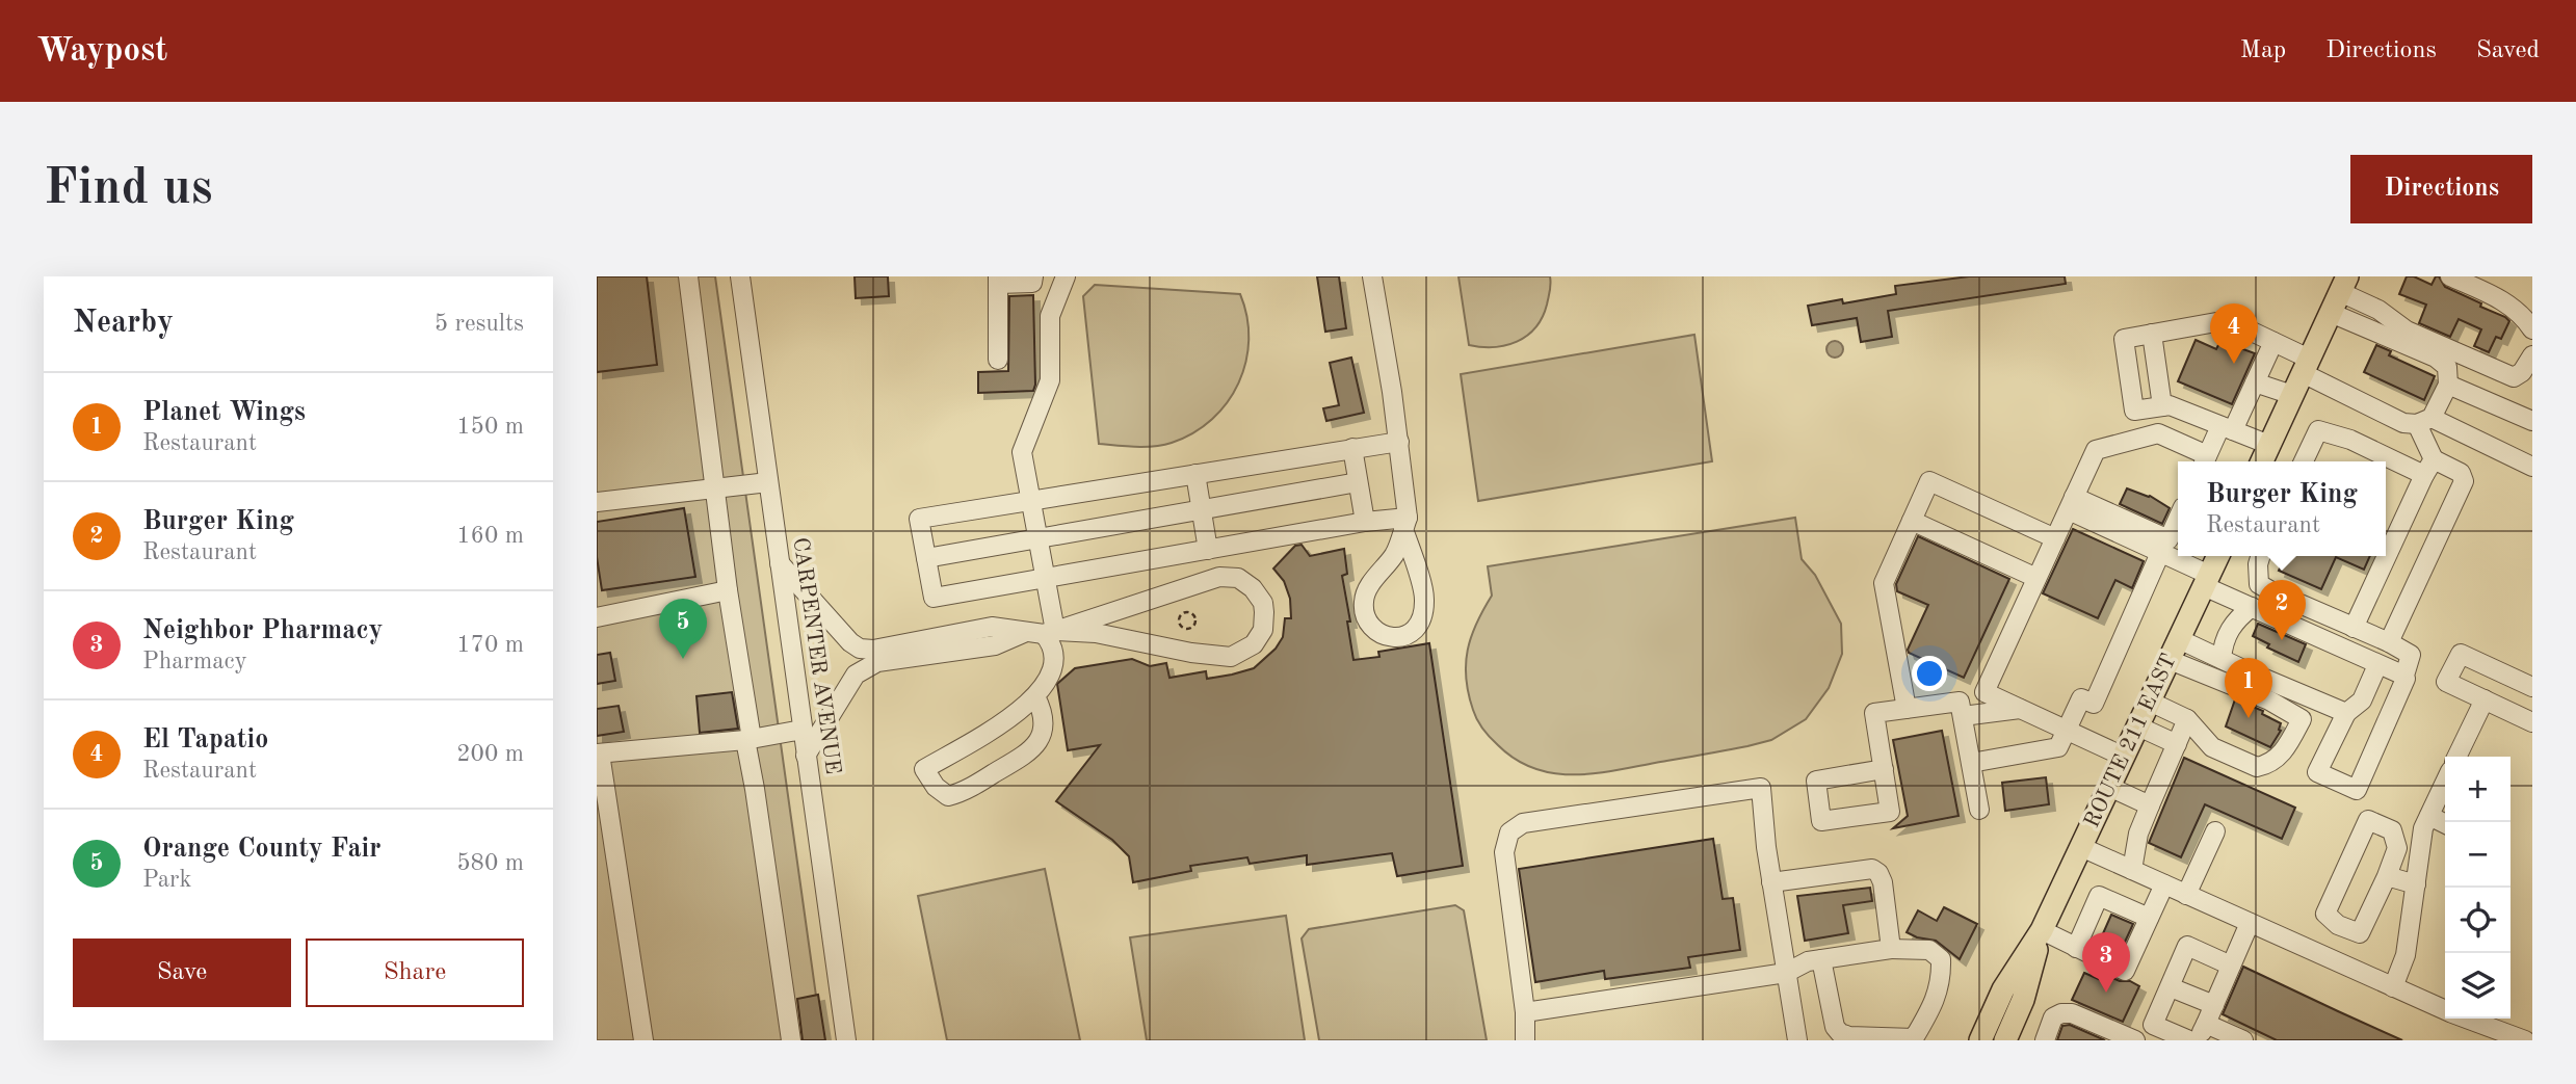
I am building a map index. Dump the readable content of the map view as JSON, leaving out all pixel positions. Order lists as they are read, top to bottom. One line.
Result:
{"streets":{"main road":["ROUTE 211 EAST"],"street":["CARPENTER AVENUE"]},"page":{"header":"Waypost","nav":["Map","Directions","Saved"],"buttons":["Directions",["Save","Share"]],"title":"Find us","heading":["Nearby","5 results"],"pins":["4","2","5","1","3"],"list":[{"mark":"1","name":"Planet Wings","note":"Restaurant","value":"150 m"},{"mark":"2","name":"Burger King","note":"Restaurant","value":"160 m"},{"mark":"3","name":"Neighbor Pharmacy","note":"Pharmacy","value":"170 m"},{"mark":"4","name":"El Tapatio","note":"Restaurant","value":"200 m"},{"mark":"5","name":"Orange County Fair","note":"Park","value":"580 m"}],"popup":["Burger King","Restaurant"],"map_buttons":["+","−"]}}
